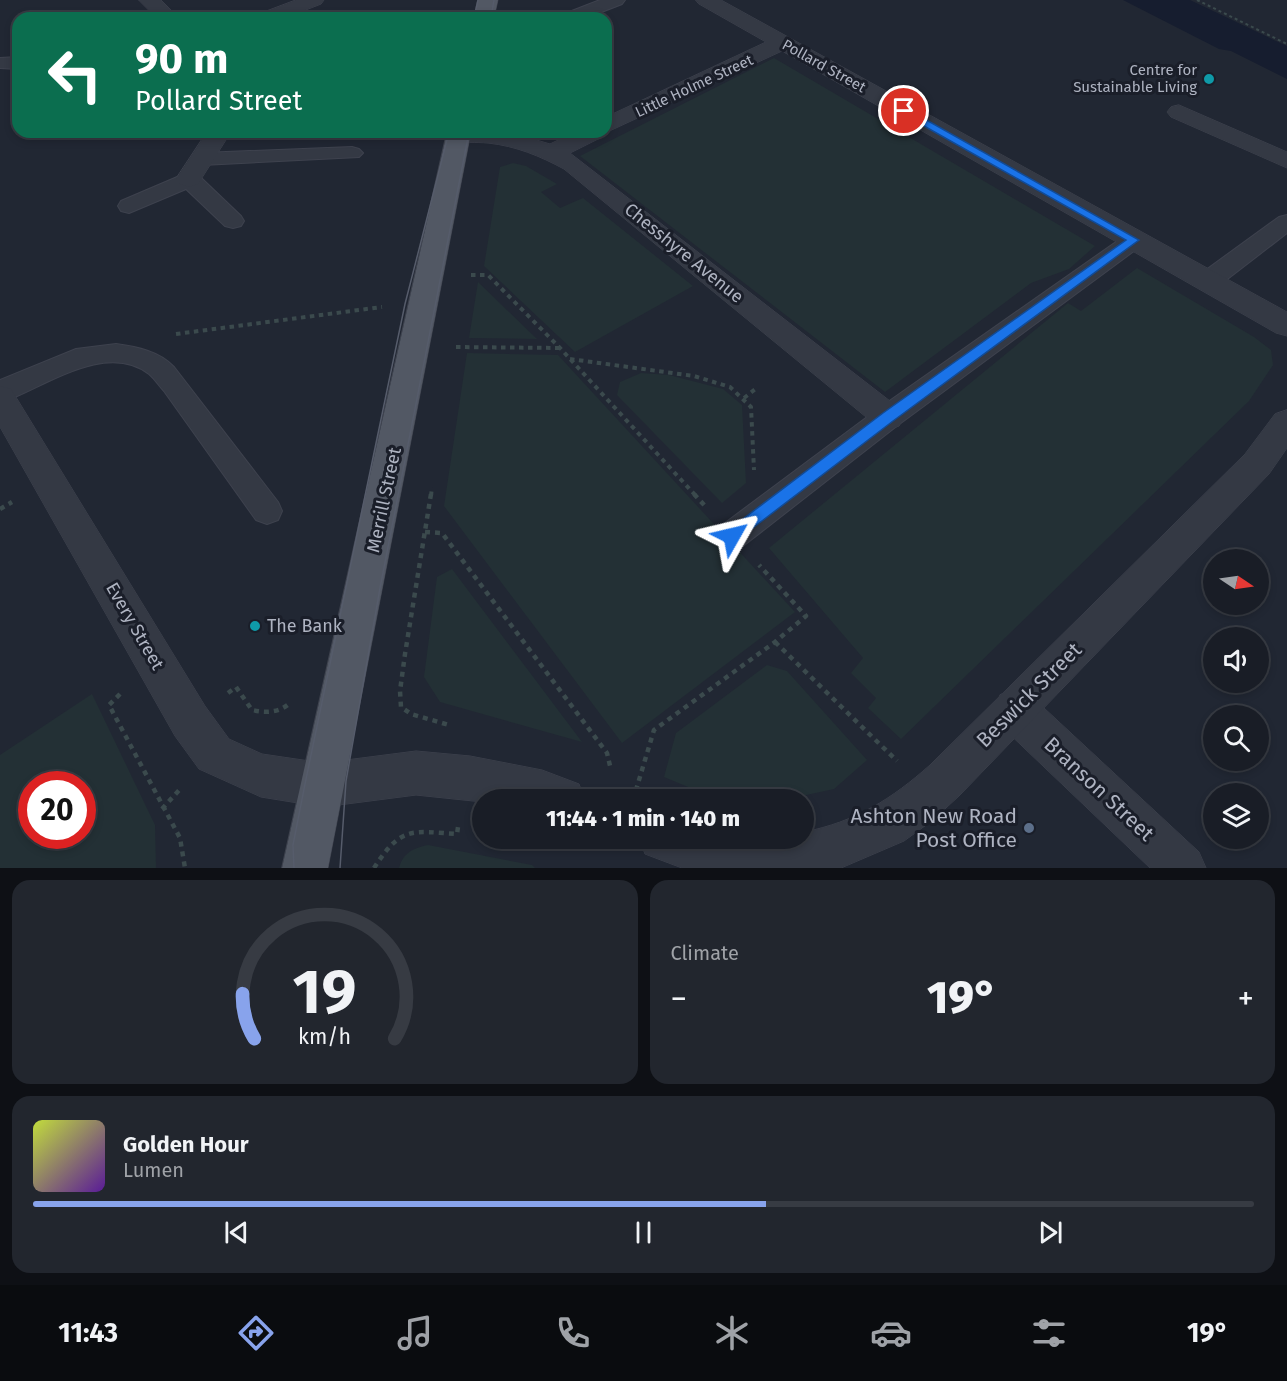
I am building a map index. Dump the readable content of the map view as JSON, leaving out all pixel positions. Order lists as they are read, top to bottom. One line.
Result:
{"streets":{"main road":["Merrill Street"],"street":["Pollard Street","Little Holme Street","Chesshyre Avenue","Every Street","Beswick Street","Branson Street"]},"crossings":[["Pollard Street","Little Holme Street"],["Merrill Street","Every Street"],["Beswick Street","Branson Street"]],"places":["Centre for Sustainable Living","The Bank","Ashton New Road Post Office"],"north":"right","page":{"turn":["90 m","Pollard Street"],"limit":"20","trip":"11:44 · 1 min · 140 m","tile":"Climate","heat":["−","19°","+"],"song":["Golden Hour","Lumen"],"tabs":["11:43","19°"],"gauge":["19","km/h"]}}
